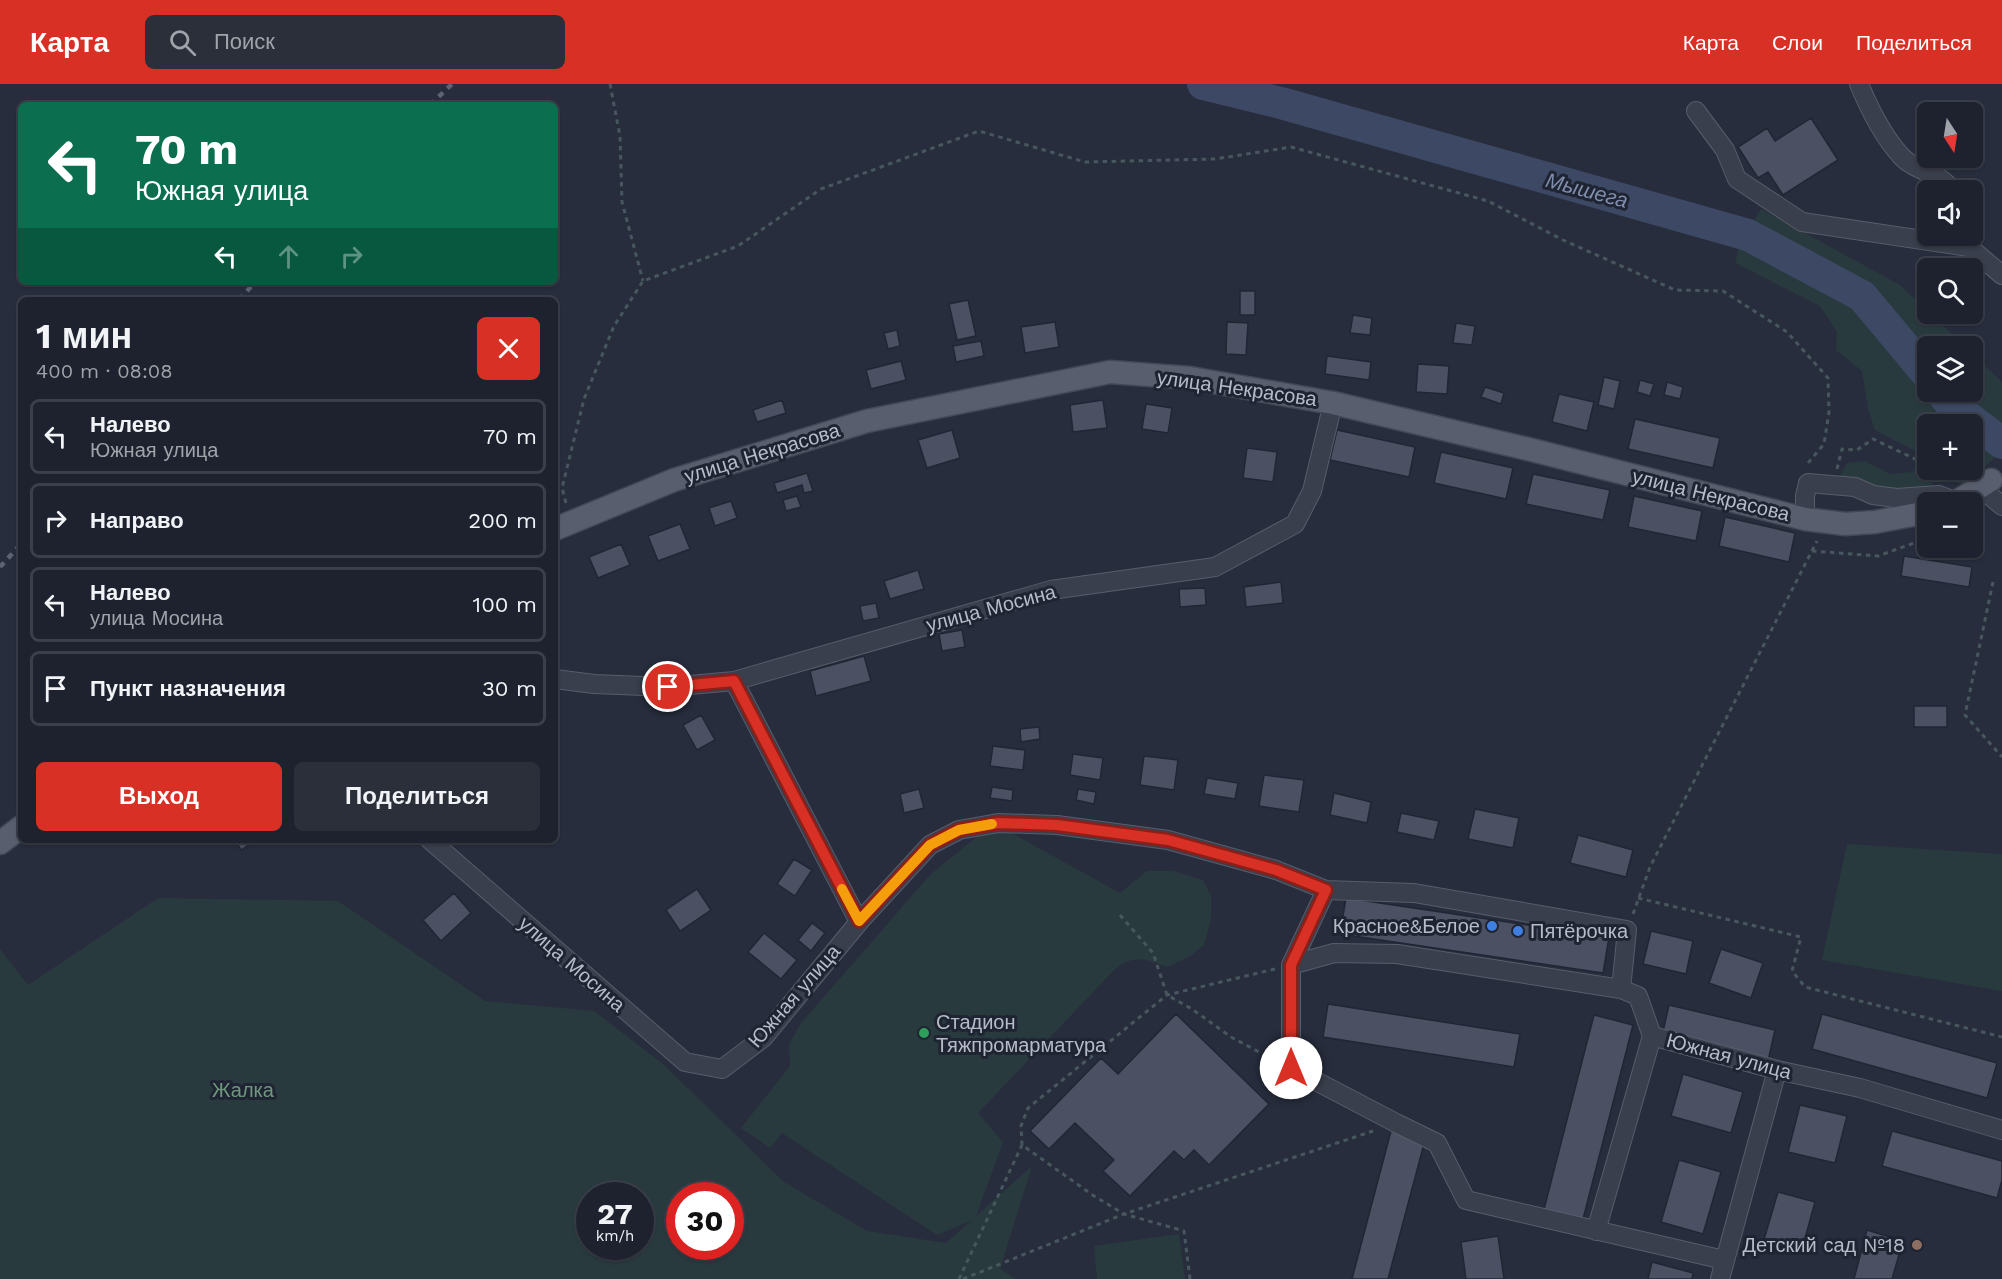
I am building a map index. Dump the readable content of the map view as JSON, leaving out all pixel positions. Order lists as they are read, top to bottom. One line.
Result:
{"streets":{"main road":["улица Некрасова"],"street":["улица Мосина","Южная улица"]},"crossings":[["улица Некрасова","улица Мосина"],["улица Мосина","Южная улица"]],"water":["Мышега"],"parks":["Жалка"],"places":["Красное&Белое","Пятёрочка","Стадион Тяжпромарматура","Детский сад №18"],"north":"bottom","page":{"header":"Карта","search":"Поиск","nav":["Карта","Слои","Поделиться"],"map_buttons":["+","−"],"turn":["70 m","Южная улица"],"heading":["1 мин","400 m · 08:08"],"list":[{"name":"Налево","note":"Южная улица","value":"70 m"},{"name":"Направо","value":"200 m"},{"name":"Налево","note":"улица Мосина","value":"100 m"},{"name":"Пункт назначения","value":"30 m"}],"buttons":["Выход","Поделиться"],"speed":"27 km/h","limit":"30"}}
